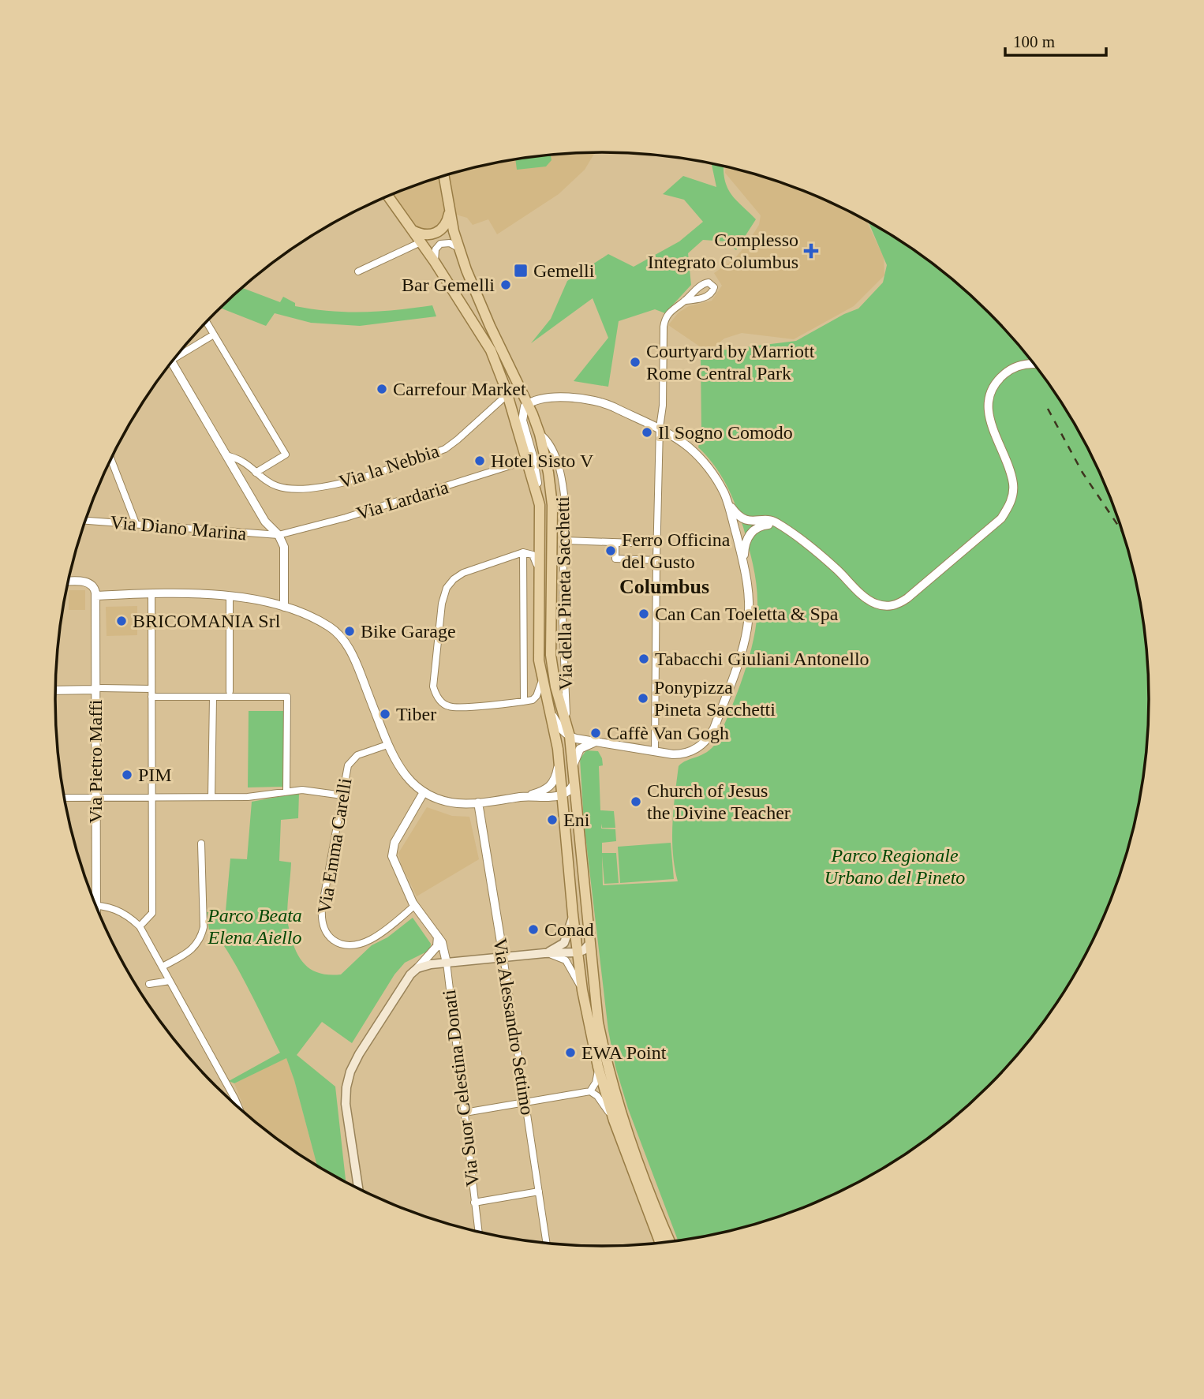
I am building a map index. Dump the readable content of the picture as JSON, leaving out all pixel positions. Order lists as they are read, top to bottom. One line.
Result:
{"streets":{"main road":["Via della Pineta Sacchetti"],"street":["Via la Nebbia","Via Lardaria","Via Diano Marina","Via Pietro Maffi","Via Emma Carelli","Via Alessandro Settimo","Via Suor Celestina Donati"]},"crossings":[["Via la Nebbia","Via della Pineta Sacchetti"],["Via Lardaria","Via Diano Marina"],["Via Lardaria","Via della Pineta Sacchetti"],["Via Emma Carelli","Via Suor Celestina Donati"]],"districts":["Columbus"],"parks":["Parco Regionale Urbano del Pineto","Parco Beata Elena Aiello"],"places":{"health":["Complesso Integrato Columbus"],"transit":["Gemelli"],"other":["Bar Gemelli","Courtyard by Marriott Rome Central Park","Carrefour Market","Il Sogno Comodo","Hotel Sisto V","Ferro Officina del Gusto","Can Can Toeletta & Spa","BRICOMANIA Srl","Bike Garage","Tabacchi Giuliani Antonello","Ponypizza Pineta Sacchetti","Tiber","Caffè Van Gogh","PIM","Church of Jesus the Divine Teacher","Eni","Conad","EWA Point"]},"scale_bar":"100 m"}
